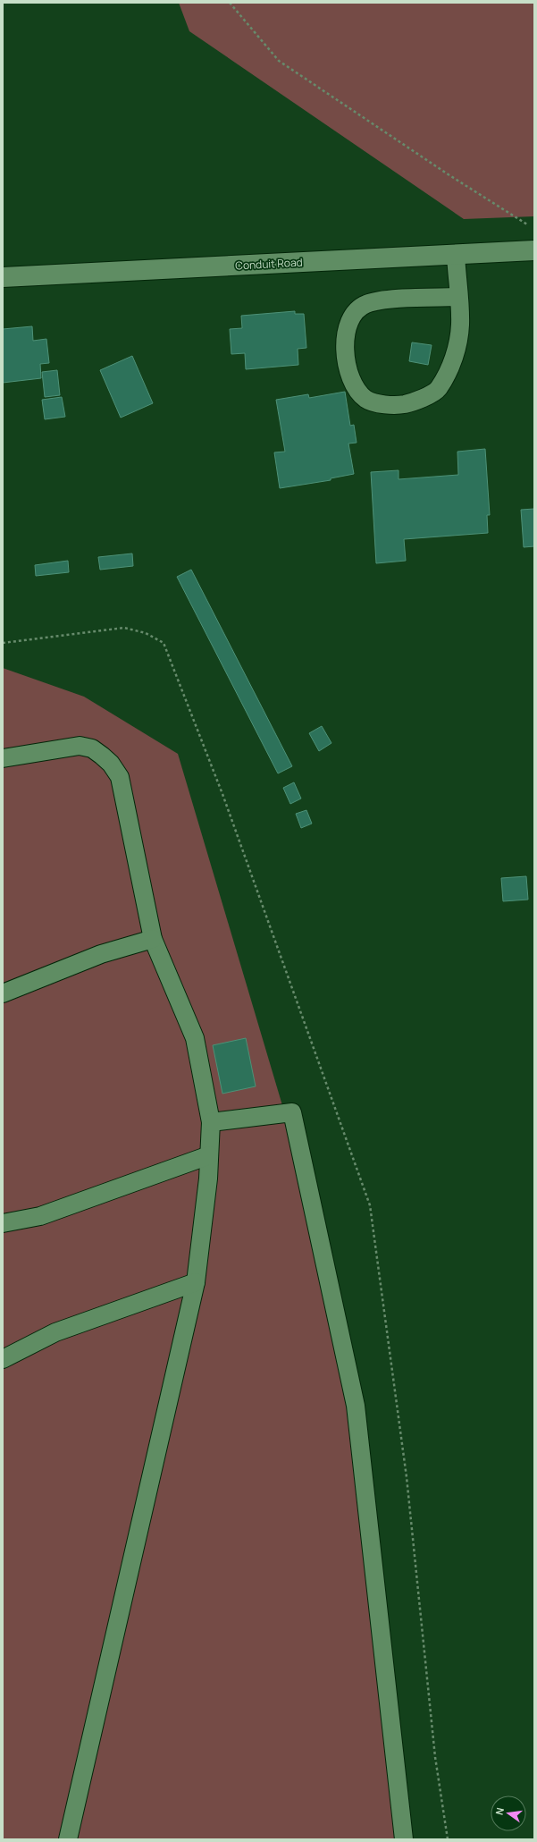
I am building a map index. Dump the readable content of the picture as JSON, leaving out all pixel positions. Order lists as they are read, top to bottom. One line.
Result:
{"streets":{"street":["Conduit Road"]},"north":"left"}
